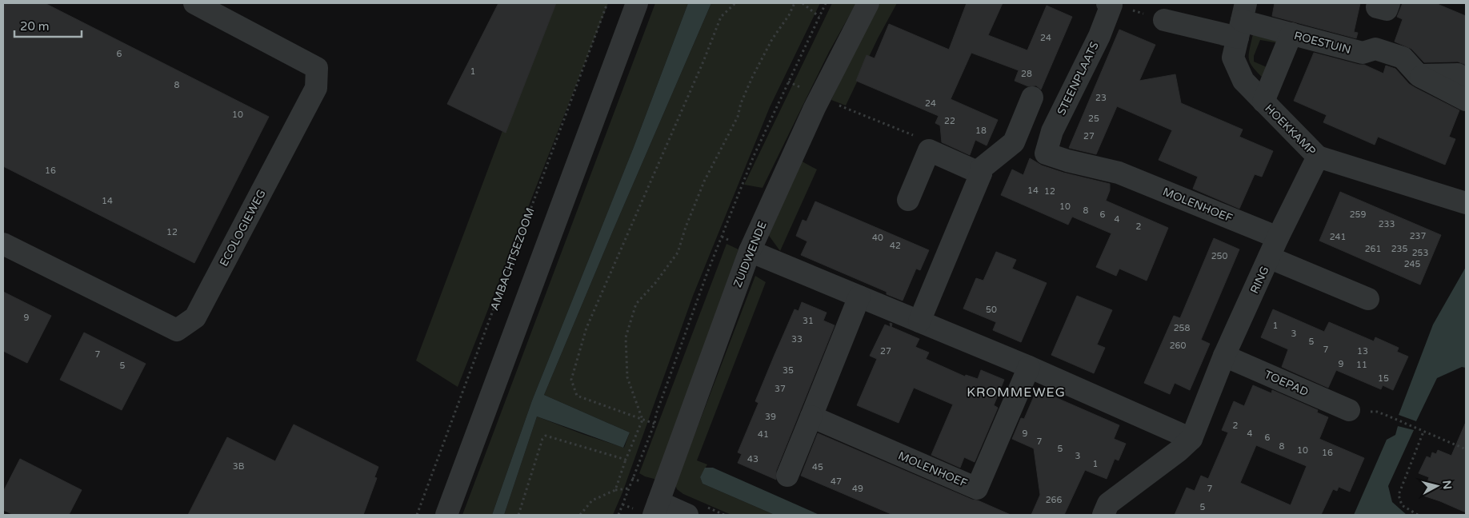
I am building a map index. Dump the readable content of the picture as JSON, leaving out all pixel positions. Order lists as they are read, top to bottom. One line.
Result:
{"streets":{"street":["ROESTUIN","STEENPLAATS","HOEKKAMP","MOLENHOEF","ECOLOGIEWEG","ZUIDWENDE","RING","TOEPAD"],"path":["AMBACHTSEZOOM"]},"crossings":[["ROESTUIN","HOEKKAMP"],["STEENPLAATS","MOLENHOEF"],["HOEKKAMP","RING"],["MOLENHOEF","RING"],["RING","TOEPAD"]],"districts":["KROMMEWEG"],"house_numbers":["24","6","1","28","8","23","24","10","25","22","18","27","16","14","12","14","10","8","6","259","4","233","2","12","237","241","40","42","261","235","253","250","245","50","9","31","1","258","3","33","5","260","7","27","13","7","9","11","5","35","15","37","39","2","9","4","41","6","7","8","5","10","16","3","43","1","3B","45","47","49","7","266","5"],"scale_bar":"20 m","north":"right"}
